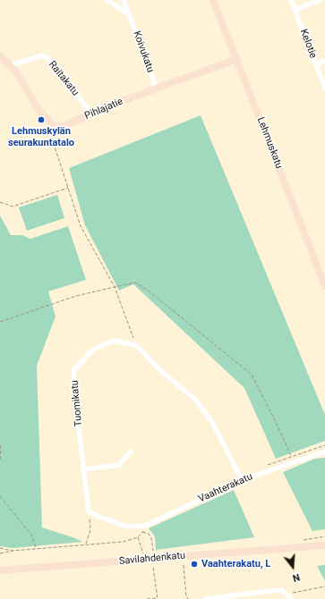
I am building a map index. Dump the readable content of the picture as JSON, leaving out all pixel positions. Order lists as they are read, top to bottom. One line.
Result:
{"streets":{"street":["Kelotie","Koivukatu","Raitakatu","Pihlajatie","Lehmuskatu","Tuomikatu","Vaahterakatu","Savilahdenkatu"]},"crossings":[["Koivukatu","Pihlajatie"],["Raitakatu","Pihlajatie"],["Pihlajatie","Lehmuskatu"],["Tuomikatu","Vaahterakatu"]],"places":["Lehmuskylän seurakuntatalo","Vaahterakatu, L"],"north":"bottom"}
